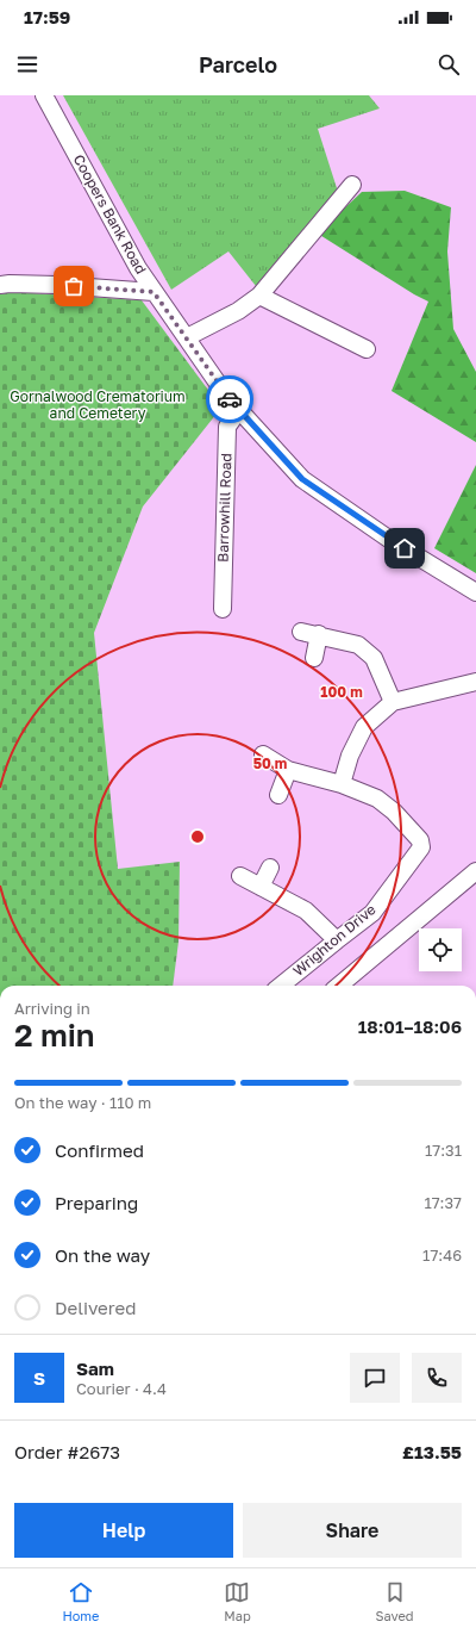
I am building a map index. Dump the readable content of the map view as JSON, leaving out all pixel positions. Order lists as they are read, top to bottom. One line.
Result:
{"streets":{"street":["Coopers Bank Road","Barrowhill Road","Wrighton Drive"]},"crossings":[["Coopers Bank Road","Barrowhill Road"]],"parks":["Gornalwood Crematorium and Cemetery"],"page":{"status":"17:59","header":"Parcelo","heading":["2 min","Arriving in","18:01–18:06"],"panel":["Sam","Courier · 4.4","Order #2673","£13.55"],"bar":"On the way · 110 m","list":[["Confirmed","17:31"],["Preparing","17:37"],["On the way","17:46"],"Delivered"],"round":"S","buttons":["Help","Share"],"tabs":["Home","Map","Saved"]},"rings":["100 m","50 m"]}
